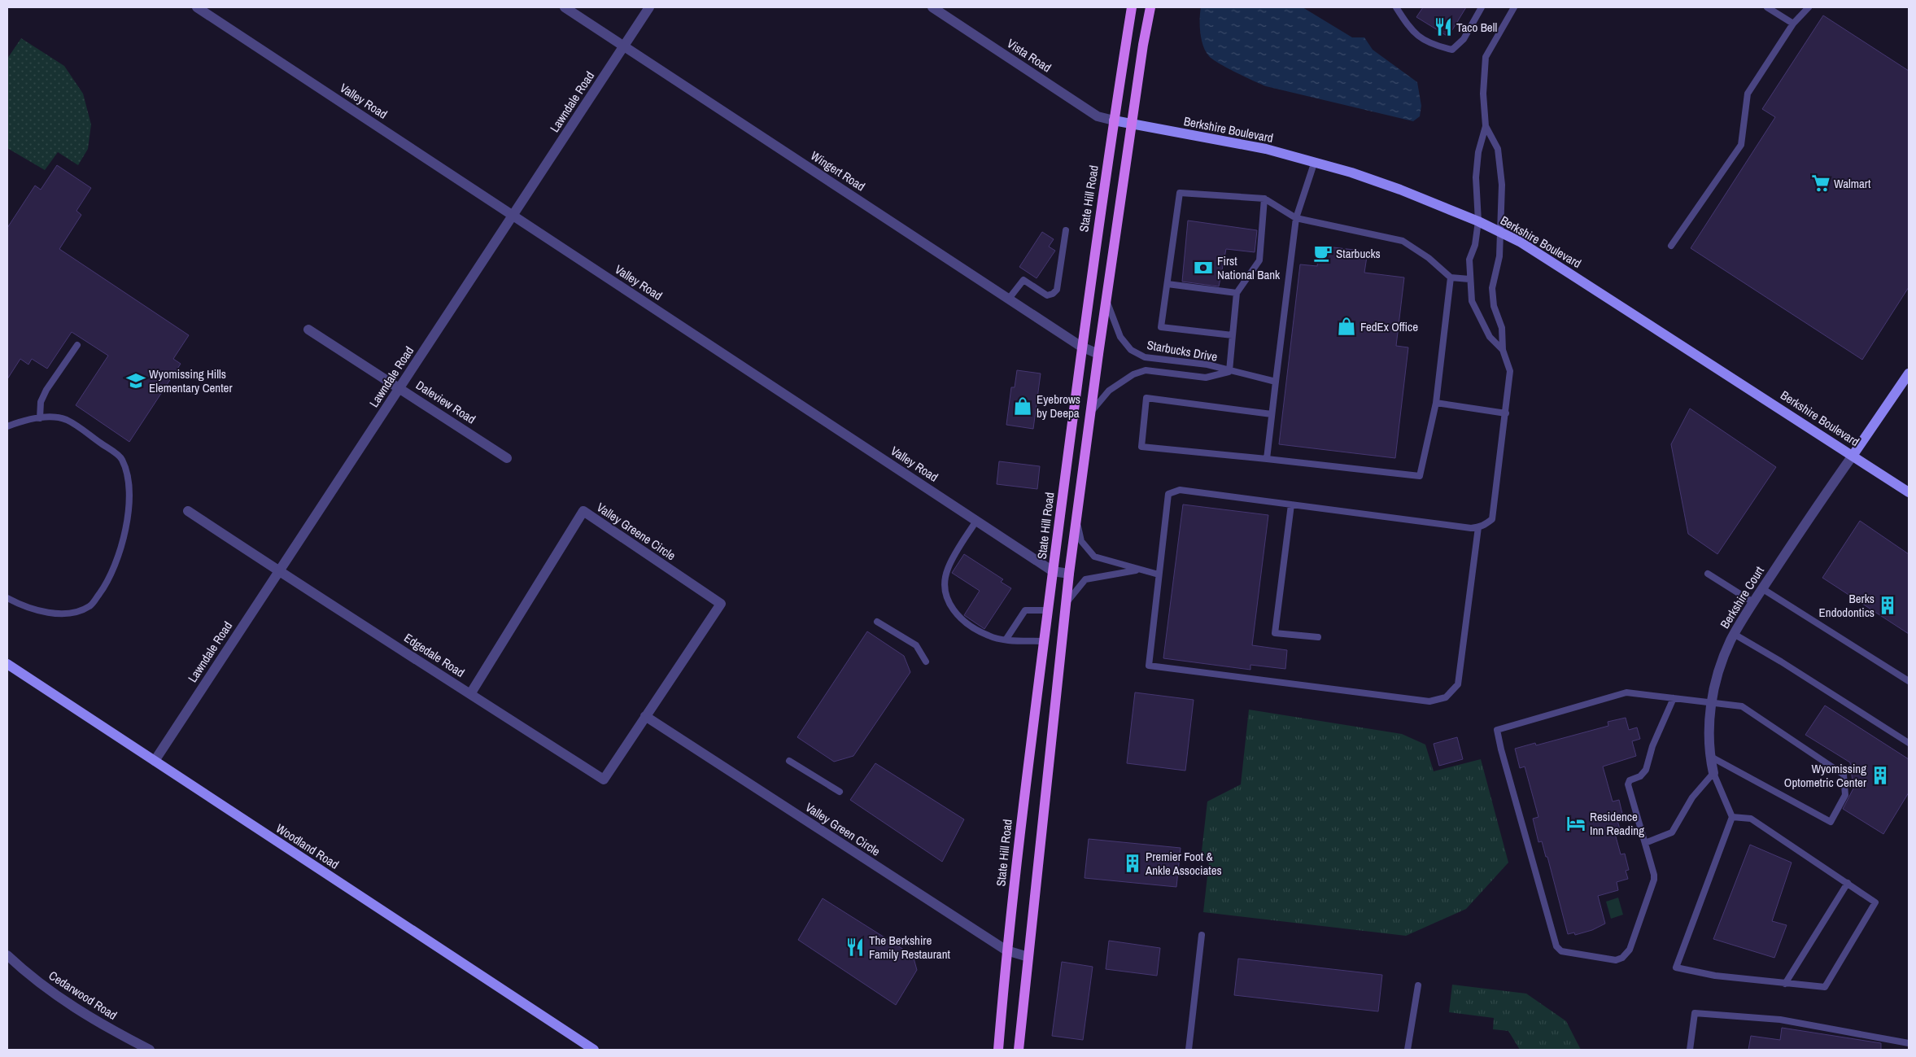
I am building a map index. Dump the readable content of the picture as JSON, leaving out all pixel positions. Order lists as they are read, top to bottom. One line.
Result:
{"streets":{"main road":["Berkshire Boulevard","State Hill Road","Woodland Road"],"street":["Vista Road","Valley Road","Lawndale Road","Wingert Road","Daleview Road","Valley Greene Circle","Berkshire Court","Edgedale Road","Valley Green Circle","Cedarwood Road"],"lane":["Starbucks Drive"]},"crossings":[["Vista Road","Berkshire Boulevard"],["Vista Road","State Hill Road"],["Valley Road","Lawndale Road"],["Valley Road","State Hill Road"],["Lawndale Road","Wingert Road"],["Lawndale Road","Daleview Road"],["Lawndale Road","Edgedale Road"],["Lawndale Road","Woodland Road"],["Berkshire Boulevard","State Hill Road"],["Berkshire Boulevard","Berkshire Court"],["Wingert Road","State Hill Road"],["State Hill Road","Valley Green Circle"],["Valley Greene Circle","Edgedale Road"],["Valley Greene Circle","Valley Green Circle"],["Edgedale Road","Valley Green Circle"]],"places":{"restaurant":["Taco Bell","The Berkshire Family Restaurant"],"supermarket":["Walmart"],"cafe":["Starbucks"],"bank":["First National Bank"],"shop":["FedEx Office","Eyebrows by Deepa"],"school or university":["Wyomissing Hills Elementary Center"],"building":["Berks Endodontics","Wyomissing Optometric Center","Premier Foot & Ankle Associates"],"hotel":["Residence Inn Reading"]}}
